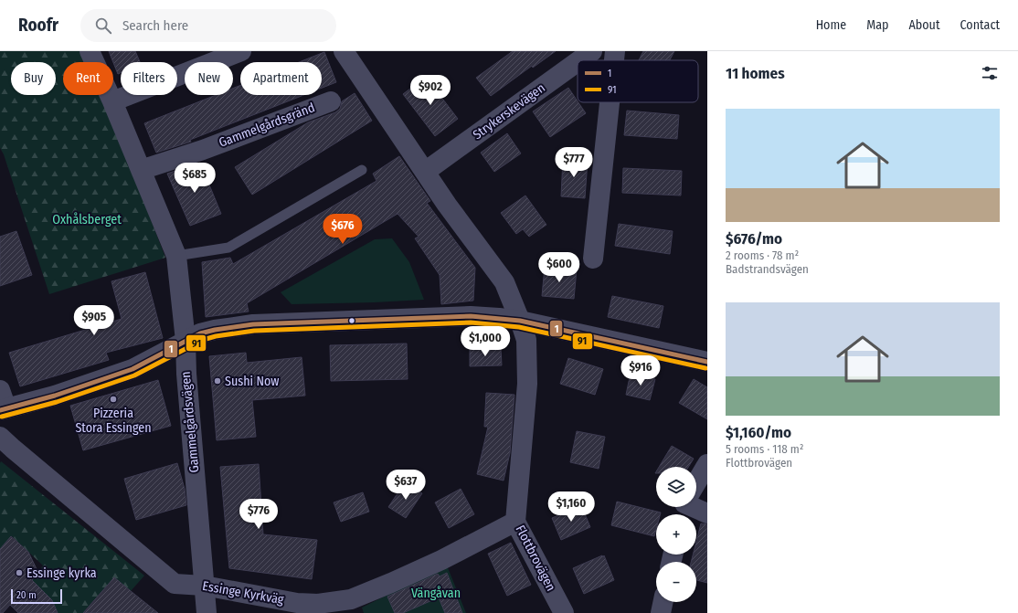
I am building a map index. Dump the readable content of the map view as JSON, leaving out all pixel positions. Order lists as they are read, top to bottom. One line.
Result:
{"streets":{"street":["Strykerskevägen","Gammelgårdsgränd","Gammelgårdsvägen","Flottbrovägen","Essinge Kyrkväg"]},"crossings":[["Strykerskevägen","Flottbrovägen"],["Gammelgårdsgränd","Gammelgårdsvägen"],["Gammelgårdsvägen","Essinge Kyrkväg"],["Flottbrovägen","Essinge Kyrkväg"]],"parks":["Oxhålsberget","Vängåvan"],"places":["Sushi Now","Pizzeria Stora Essingen","Essinge kyrka"],"lines":["transit line 1","transit line 91"],"legend":["1","91"],"scale_bar":"20 m","page":{"header":"Roofr","search":"Search here","nav":["Home","Map","About","Contact"],"heading":"11 homes","chip":["Buy","Rent","Filters","New","Apartment"],"price":["$902","$777","$685","$676","$600","$905","$1,000","$916","$637","$1,160","$776"],"list":[{"name":"$676/mo","note":"2 rooms · 78 m² · Badstrandsvägen"},{"name":"$1,160/mo","note":"5 rooms · 118 m² · Flottbrovägen"}],"map_buttons":["+","−"],"scale":"20 m"}}
